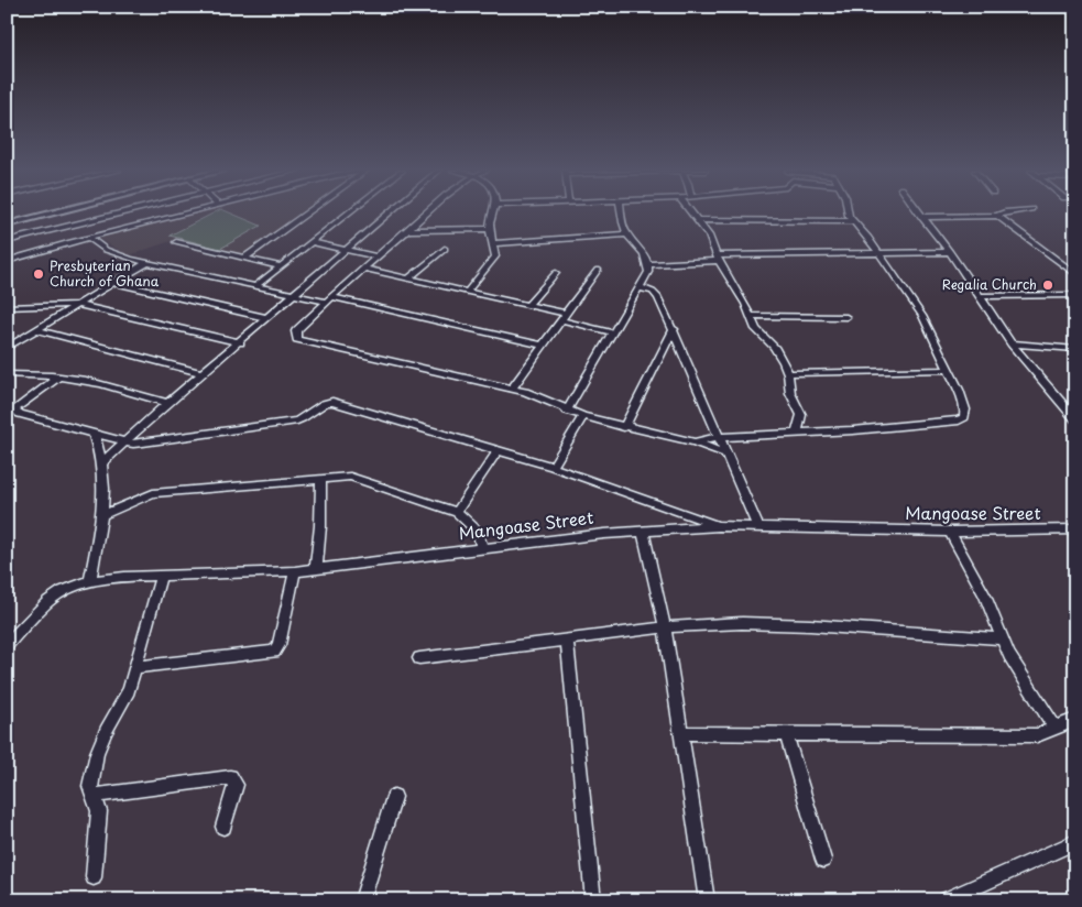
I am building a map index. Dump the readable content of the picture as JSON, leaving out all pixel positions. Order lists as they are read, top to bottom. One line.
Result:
{"streets":{"street":["Mangoase Street"]},"places":["Presbyterian Church of Ghana","Regalia Church"]}
